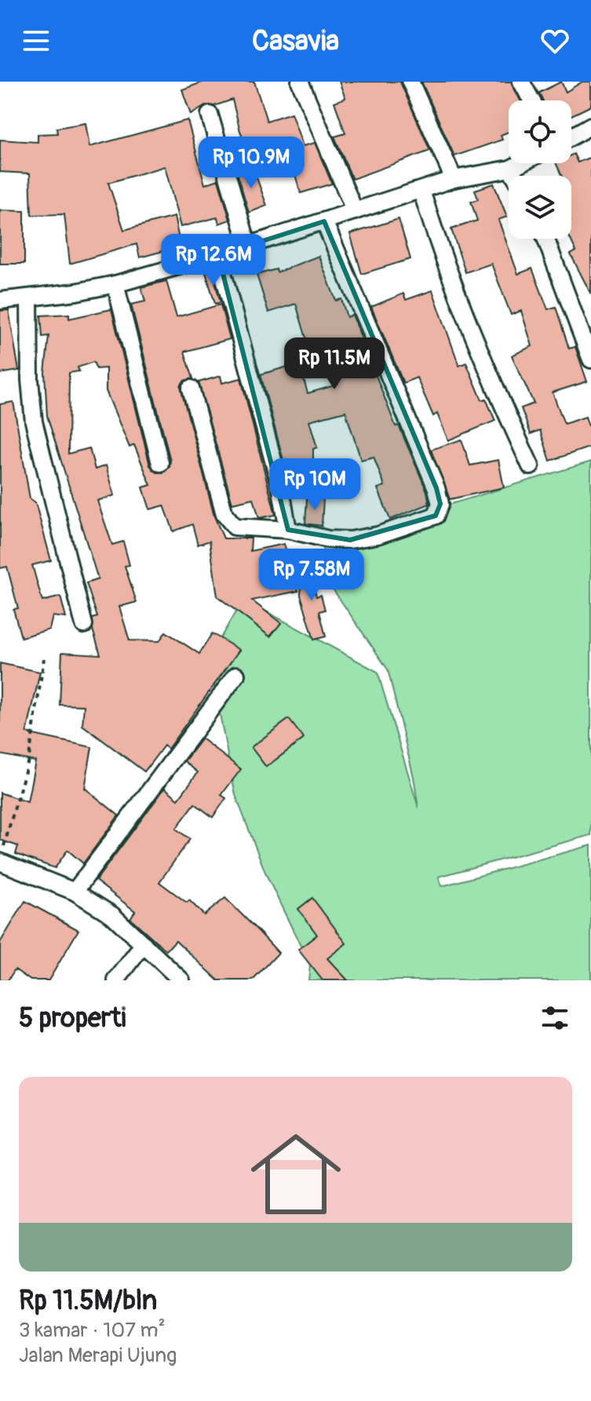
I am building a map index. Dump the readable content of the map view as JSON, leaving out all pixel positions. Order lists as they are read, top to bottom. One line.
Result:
{"page":{"header":"Casavia","price":["Rp 10.9M","Rp 12.6M","Rp 11.5M","Rp 10M","Rp 7.58M"],"heading":"5 properti","list":[{"name":"Rp 11.5M/bln","note":"3 kamar · 107 m² · Jalan Merapi Ujung"}]}}
